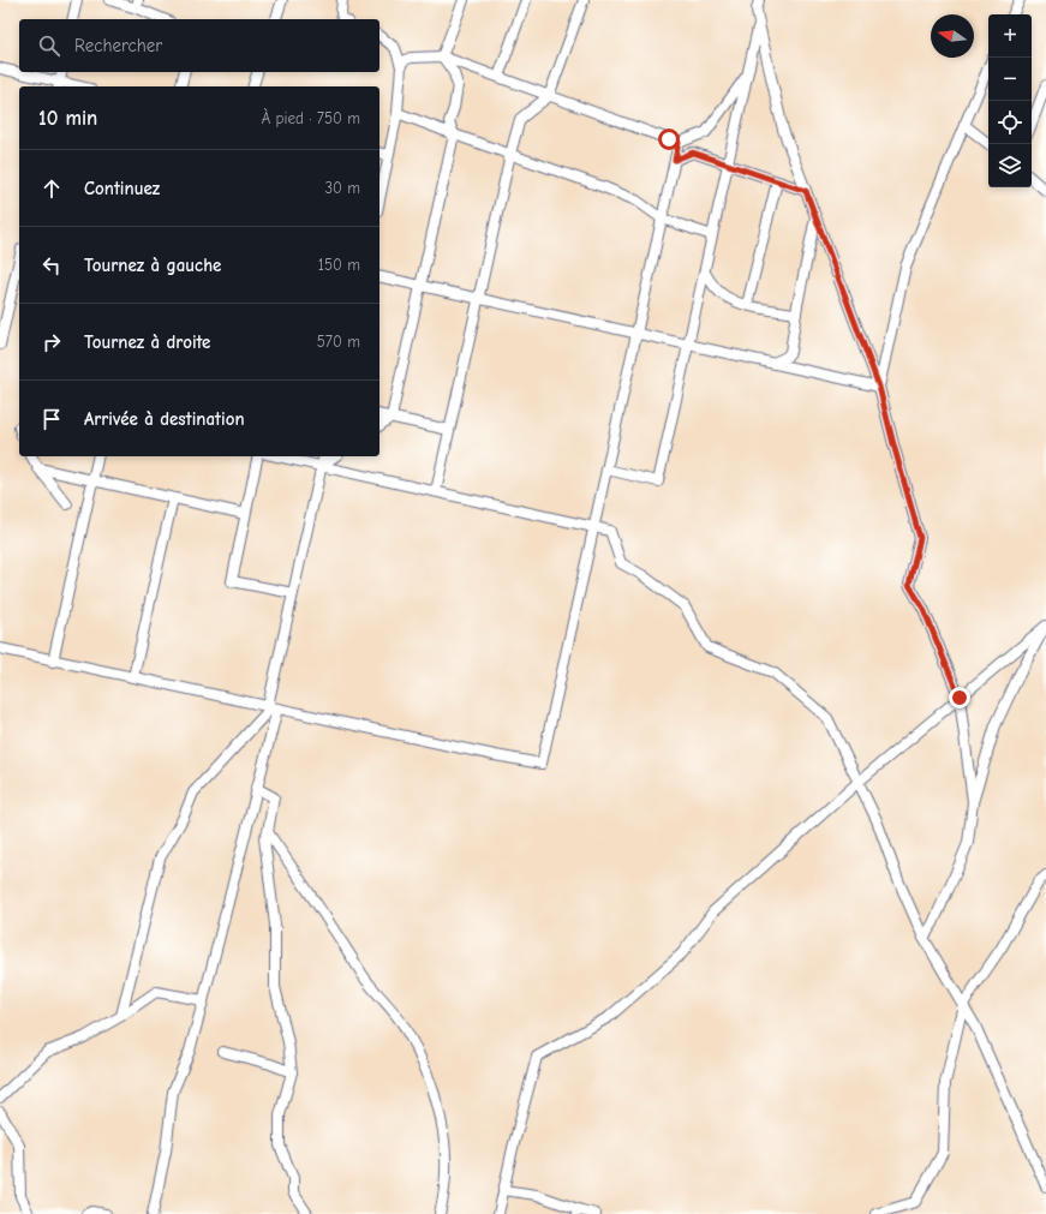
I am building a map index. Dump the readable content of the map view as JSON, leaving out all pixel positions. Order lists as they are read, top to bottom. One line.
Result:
{"north":"left","page":{"map_buttons":["+","−"],"search":"Rechercher","heading":["10 min","À pied · 750 m"],"list":[["Continuez","30 m"],["Tournez à gauche","150 m"],["Tournez à droite","570 m"],"Arrivée à destination"]}}
